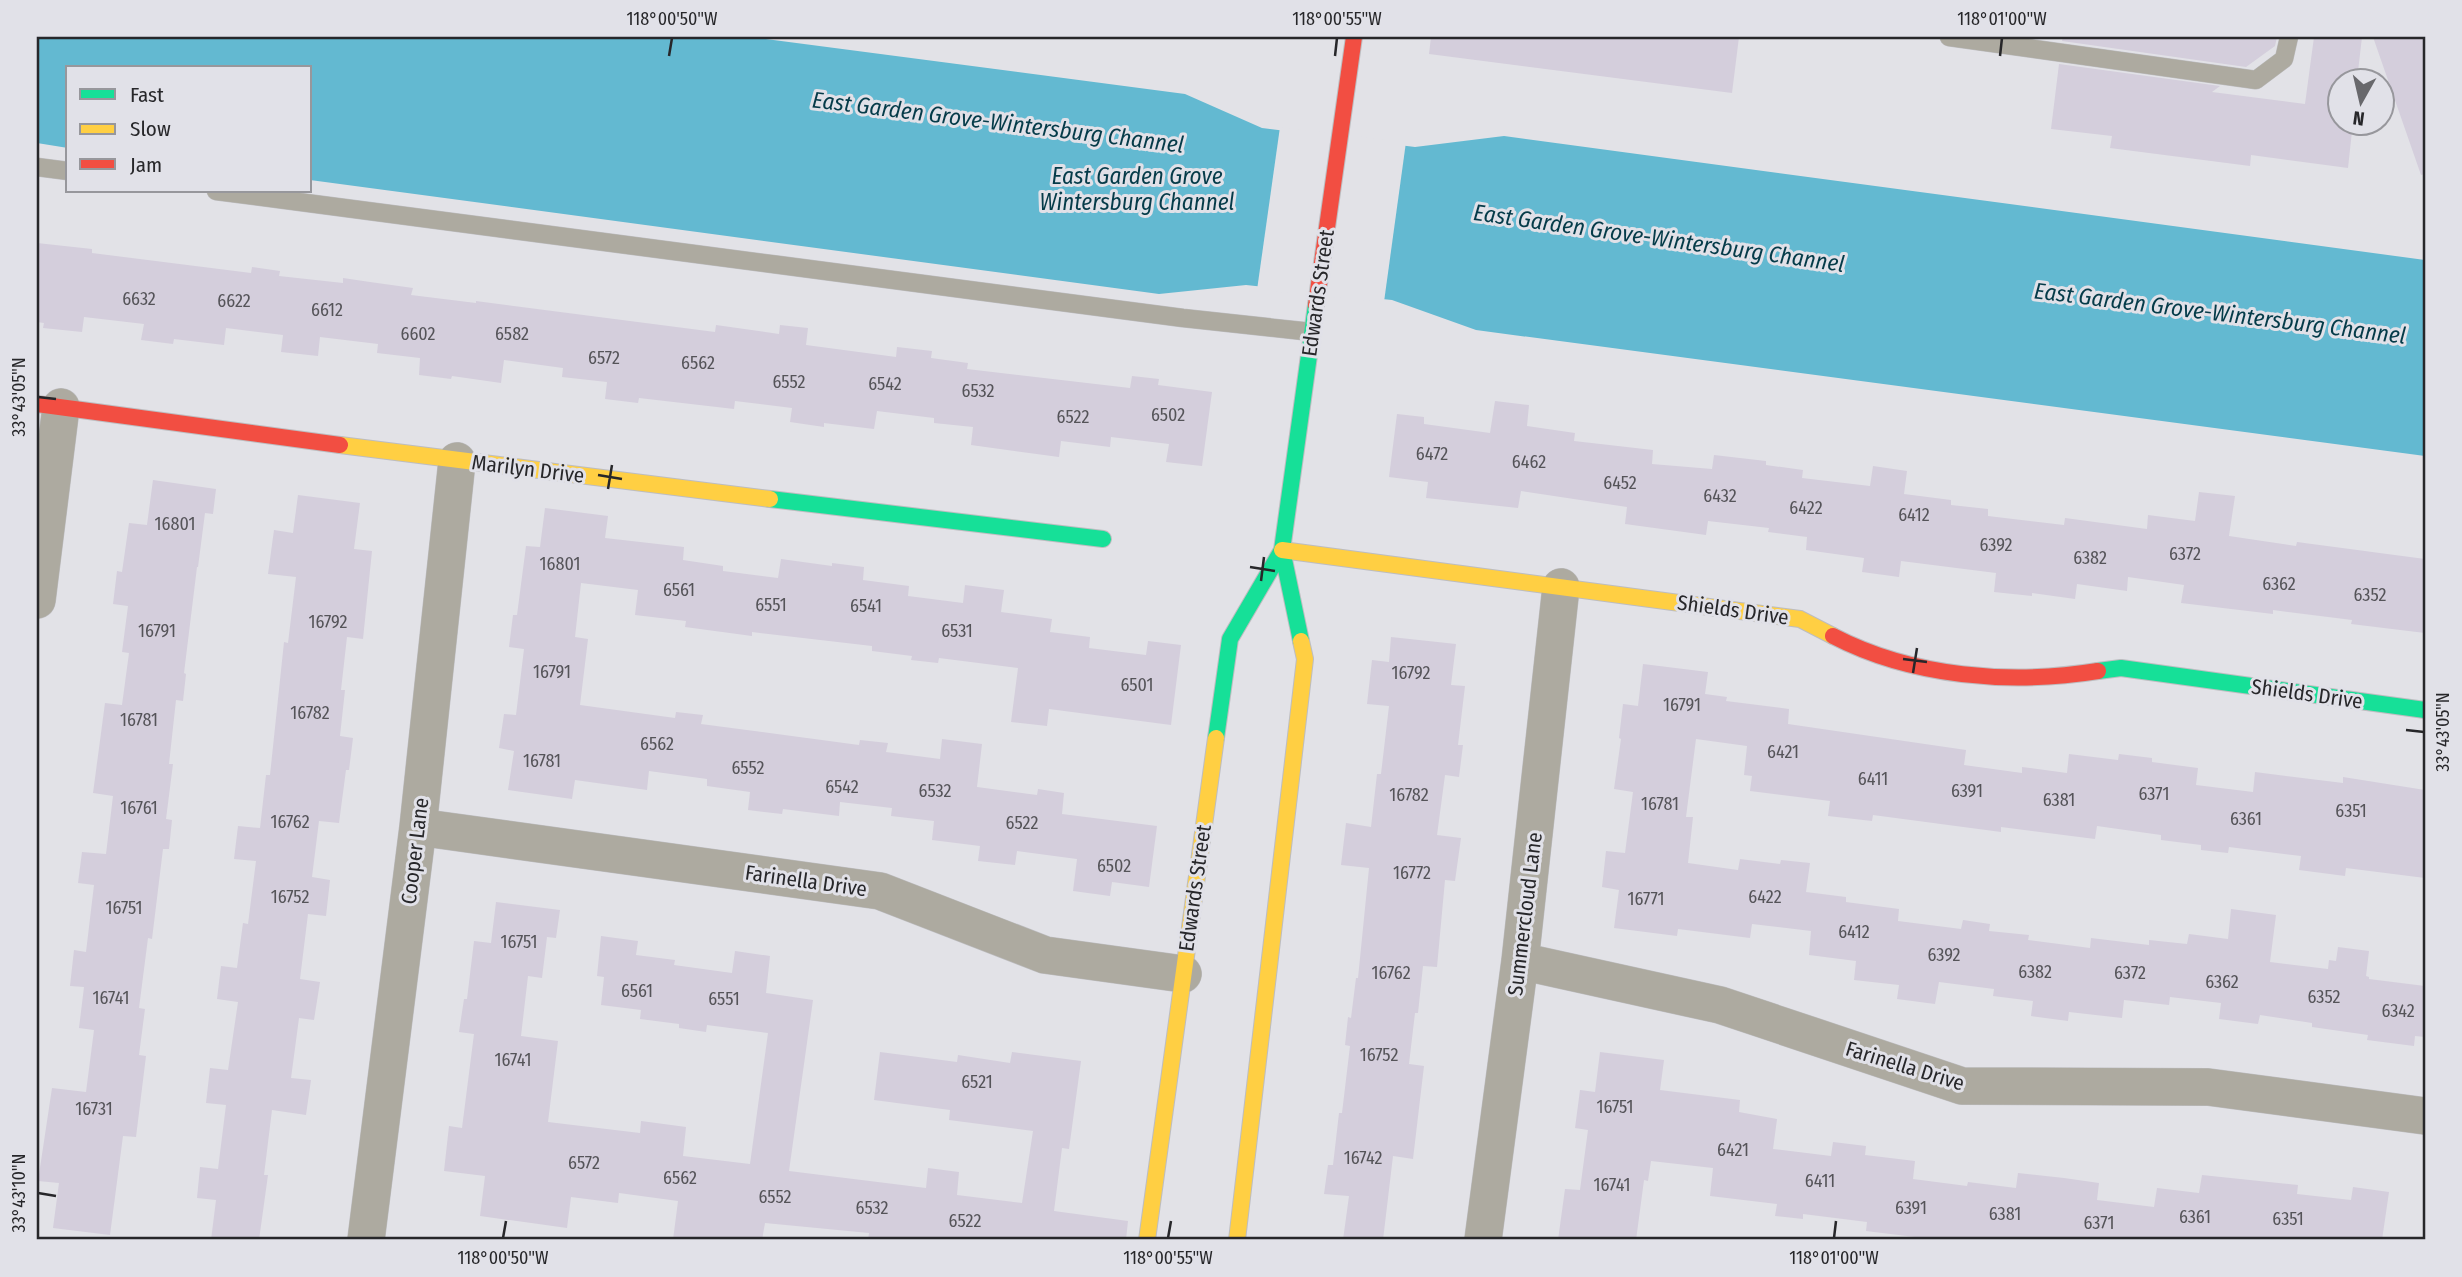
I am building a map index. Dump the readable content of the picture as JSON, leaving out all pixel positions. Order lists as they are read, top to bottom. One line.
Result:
{"streets":{"street":["Edwards Street","Marilyn Drive","Shields Drive","Cooper Lane","Farinella Drive","Summercloud Lane"]},"crossings":[["Edwards Street","Shields Drive"],["Edwards Street","Farinella Drive"],["Marilyn Drive","Cooper Lane"],["Shields Drive","Summercloud Lane"],["Cooper Lane","Farinella Drive"],["Farinella Drive","Summercloud Lane"]],"water":["East Garden Grove-Wintersburg Channel","East Garden Grove Wintersburg Channel"],"house_numbers":["6632","6622","6612","6602","6582","6572","6562","6552","6542","6532","6502","6522","6472","6462","6452","6432","6422","6412","16801","6392","6372","6382","16801","6362","6561","6352","6551","6541","16792","16791","6531","16791","16792","6501","16791","16782","16781","6562","6421","16781","6552","6411","6542","6532","6391","6371","16782","6381","16781","16761","6351","6361","16762","6522","6502","16772","16752","6422","16771","16751","6412","16751","6392","6382","16762","6372","6362","6561","6352","16741","6551","6342","16752","16741","6521","16751","16731","6421","16742","6572","6562","6411","16741","6552","6532","6391","6381","6361","6351","6522","6371"],"legend":["Fast","Slow","Jam"],"north":"bottom","coordinates":["118°00'50\"W","118°00'55\"W","118°01'00\"W","33°43'05\"N","33°43'10\"N"]}
